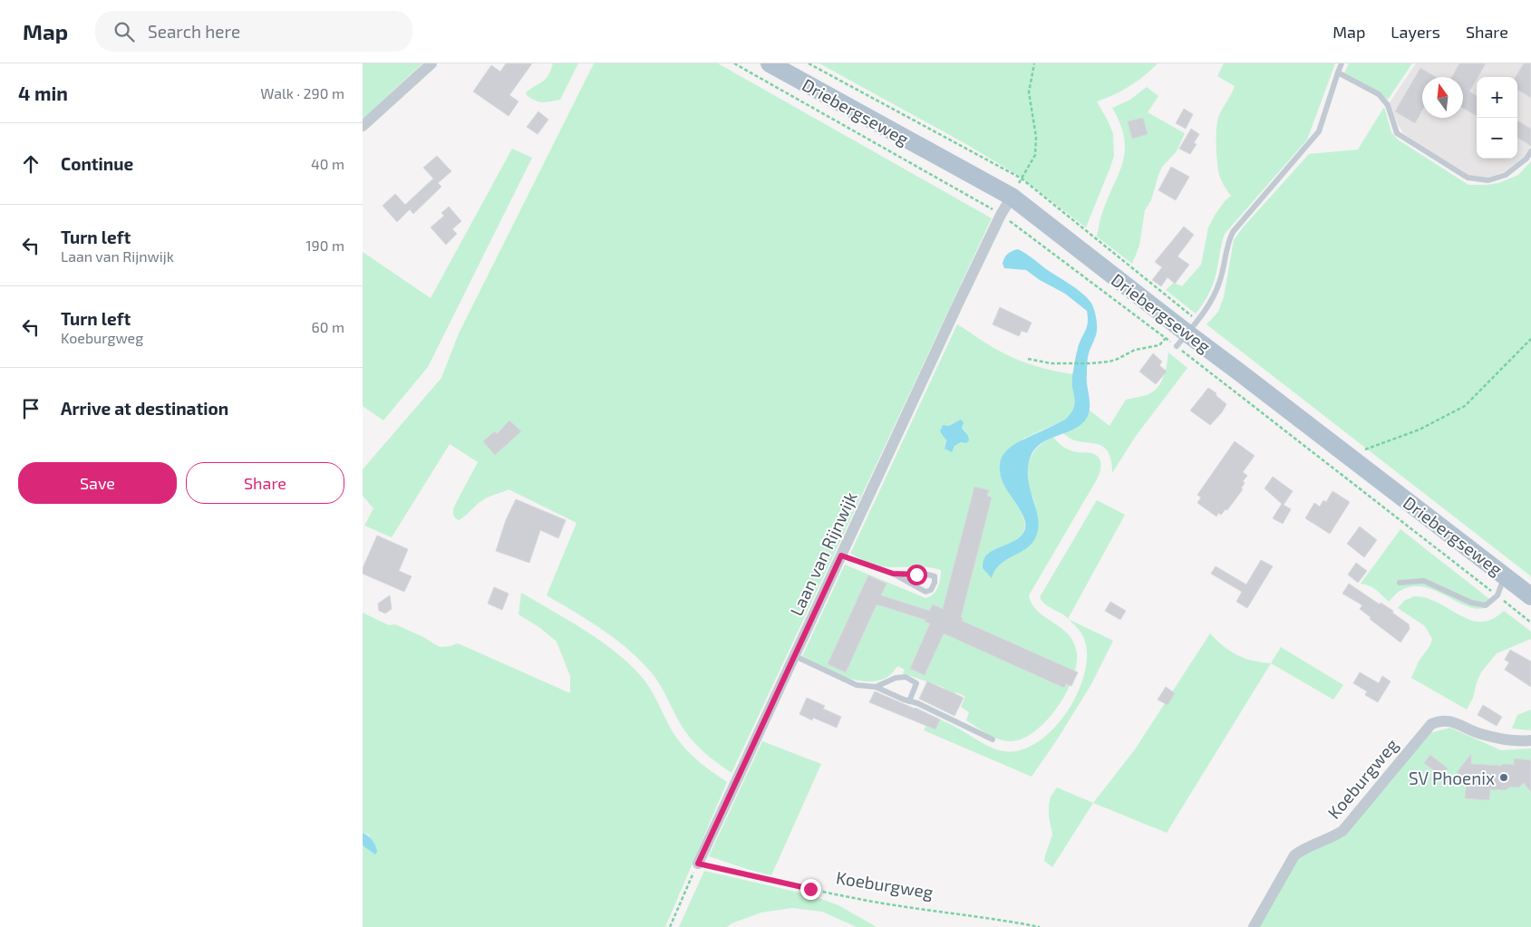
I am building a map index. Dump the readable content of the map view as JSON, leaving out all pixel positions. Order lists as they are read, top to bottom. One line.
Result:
{"streets":{"main road":["Driebergseweg"],"street":["Laan van Rijnwijk","Koeburgweg"]},"crossings":[["Driebergseweg","Laan van Rijnwijk"],["Laan van Rijnwijk","Koeburgweg"]],"places":["SV Phoenix"],"north":"top","page":{"header":"Map","search":"Search here","nav":["Map","Layers","Share"],"heading":["4 min","Walk · 290 m"],"map_buttons":["+","−"],"list":[["Continue","40 m"],["Turn left","Laan van Rijnwijk","190 m"],["Turn left","Koeburgweg","60 m"],"Arrive at destination"],"buttons":["Save","Share"]}}
